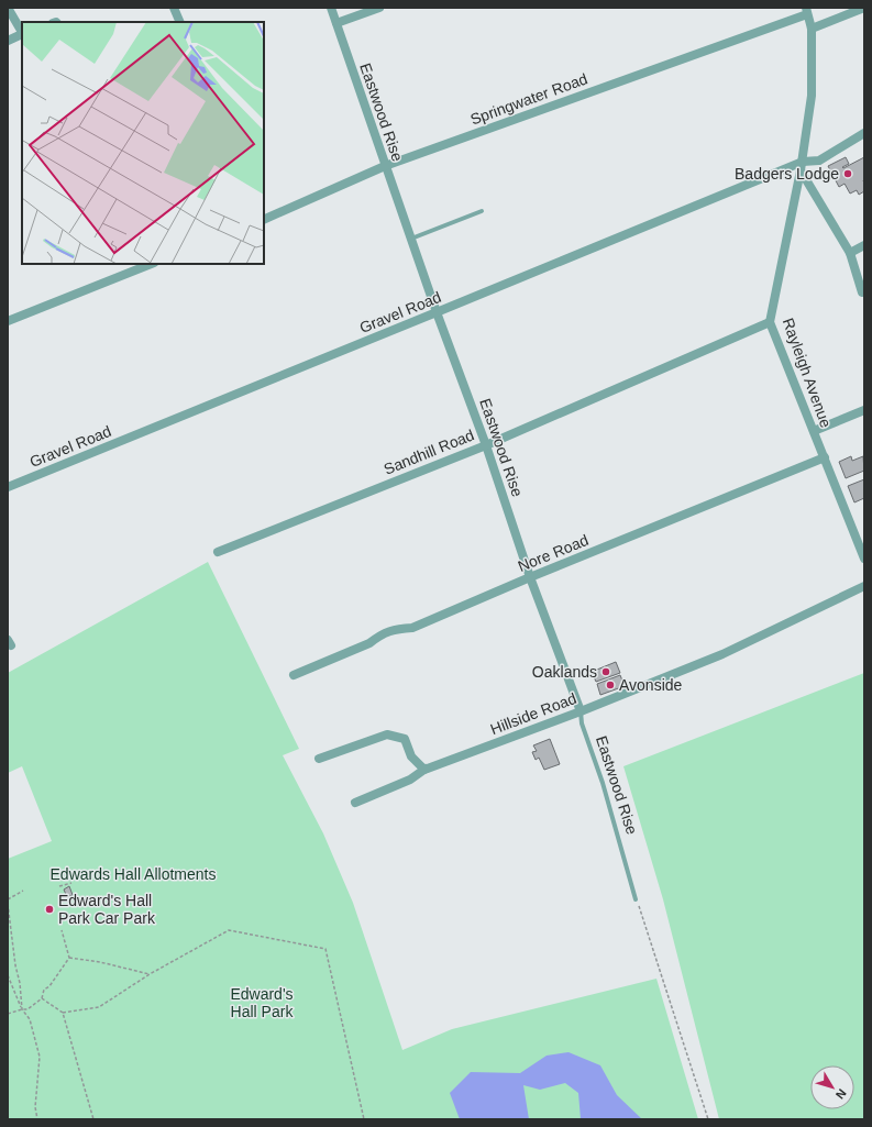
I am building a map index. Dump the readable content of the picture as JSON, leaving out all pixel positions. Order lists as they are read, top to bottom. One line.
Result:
{"streets":{"street":["Springwater Road","Eastwood Rise","Gravel Road","Rayleigh Avenue","Sandhill Road","Nore Road","Hillside Road"]},"crossings":[["Springwater Road","Eastwood Rise"],["Springwater Road","Rayleigh Avenue"],["Eastwood Rise","Gravel Road"],["Eastwood Rise","Sandhill Road"],["Eastwood Rise","Nore Road"],["Eastwood Rise","Hillside Road"],["Gravel Road","Rayleigh Avenue"],["Rayleigh Avenue","Sandhill Road"],["Rayleigh Avenue","Nore Road"]],"parks":["Edwards Hall Allotments","Edward's Hall Park"],"places":["Badgers Lodge","Oaklands","Avonside","Edward's Hall Park Car Park"],"north":"bottom right"}
